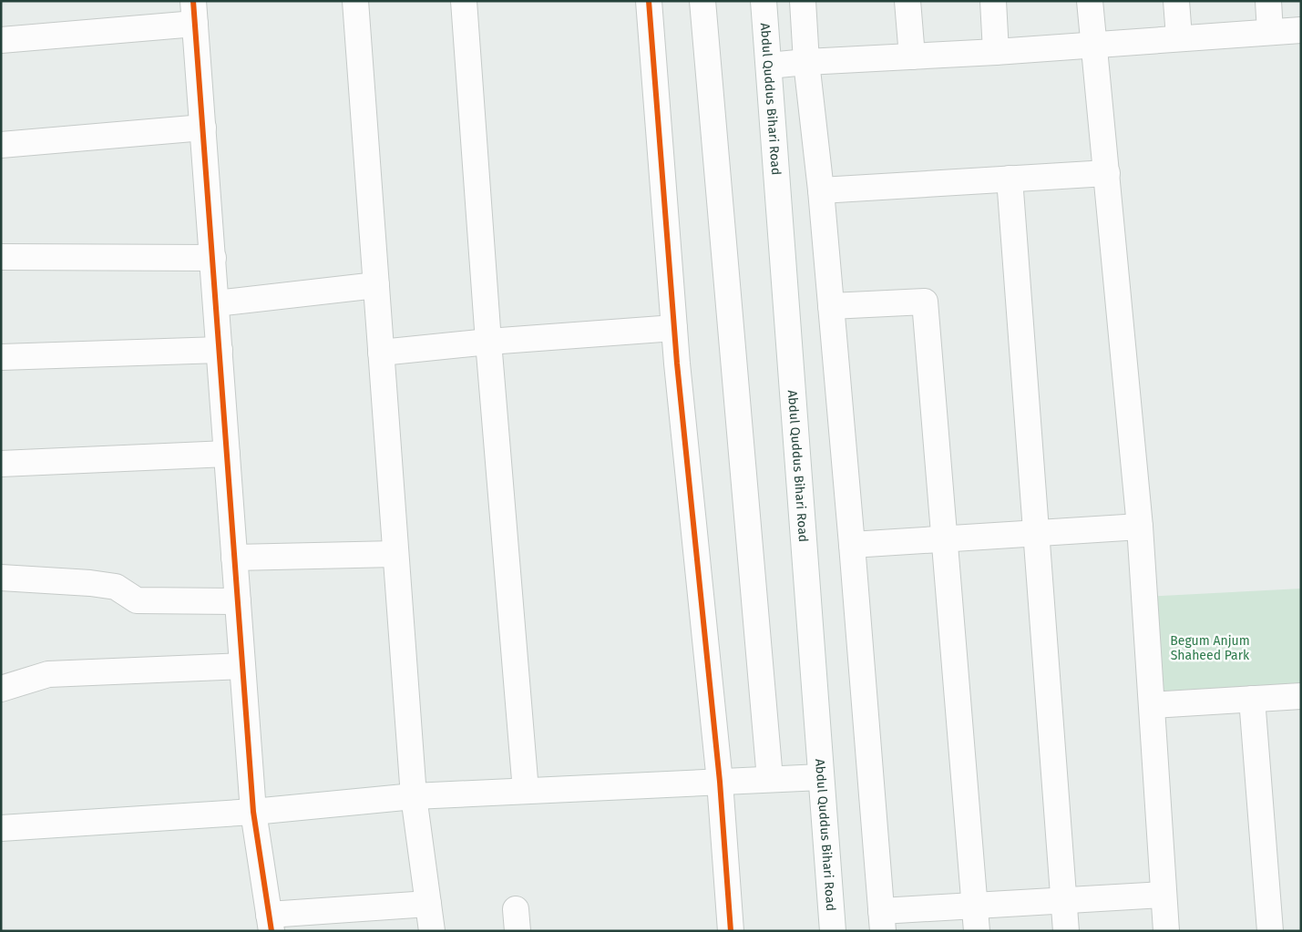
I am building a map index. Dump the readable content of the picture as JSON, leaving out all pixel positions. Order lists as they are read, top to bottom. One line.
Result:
{"streets":{"street":["Abdul Quddus Bihari Road"]},"parks":["Begum Anjum Shaheed Park"]}
